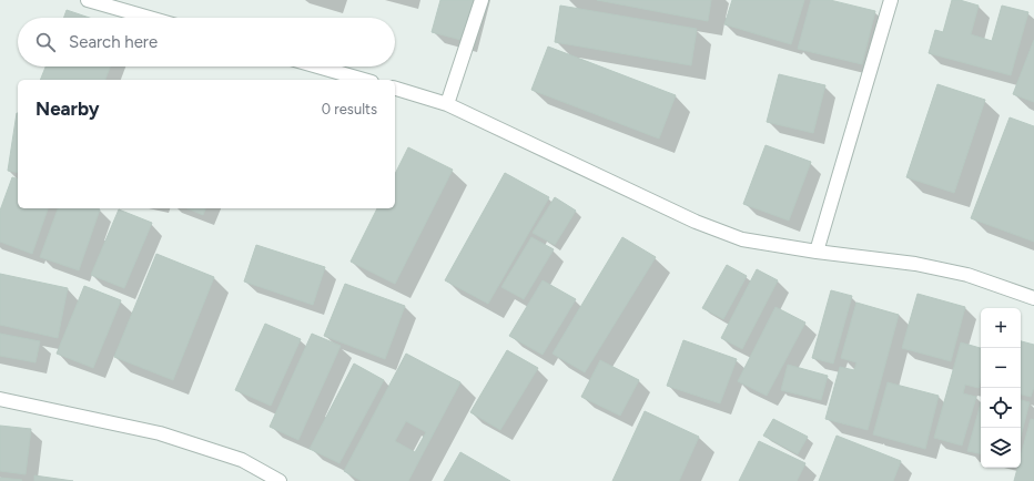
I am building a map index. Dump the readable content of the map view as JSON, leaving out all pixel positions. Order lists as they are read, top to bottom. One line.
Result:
{"page":{"search":"Search here","heading":["Nearby","0 results"],"map_buttons":["+","−"]}}
